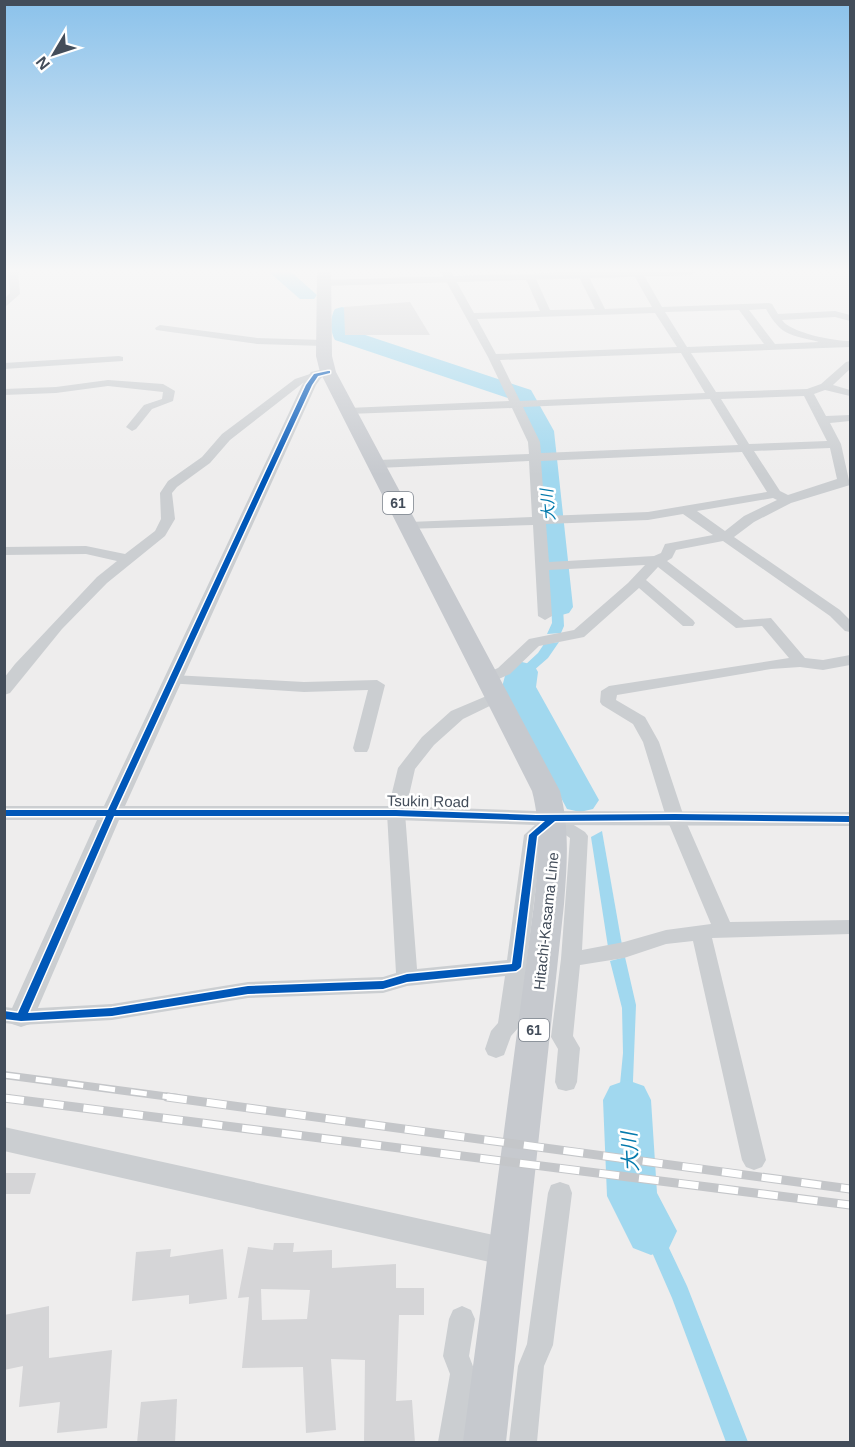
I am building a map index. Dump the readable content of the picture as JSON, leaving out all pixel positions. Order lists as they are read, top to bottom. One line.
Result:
{"streets":{"main road":["61","Hitachi-Kasama Line"],"street":["Tsukin Road"]},"crossings":[["Tsukin Road","Hitachi-Kasama Line"]],"water":["大川"],"north":"bottom left"}
